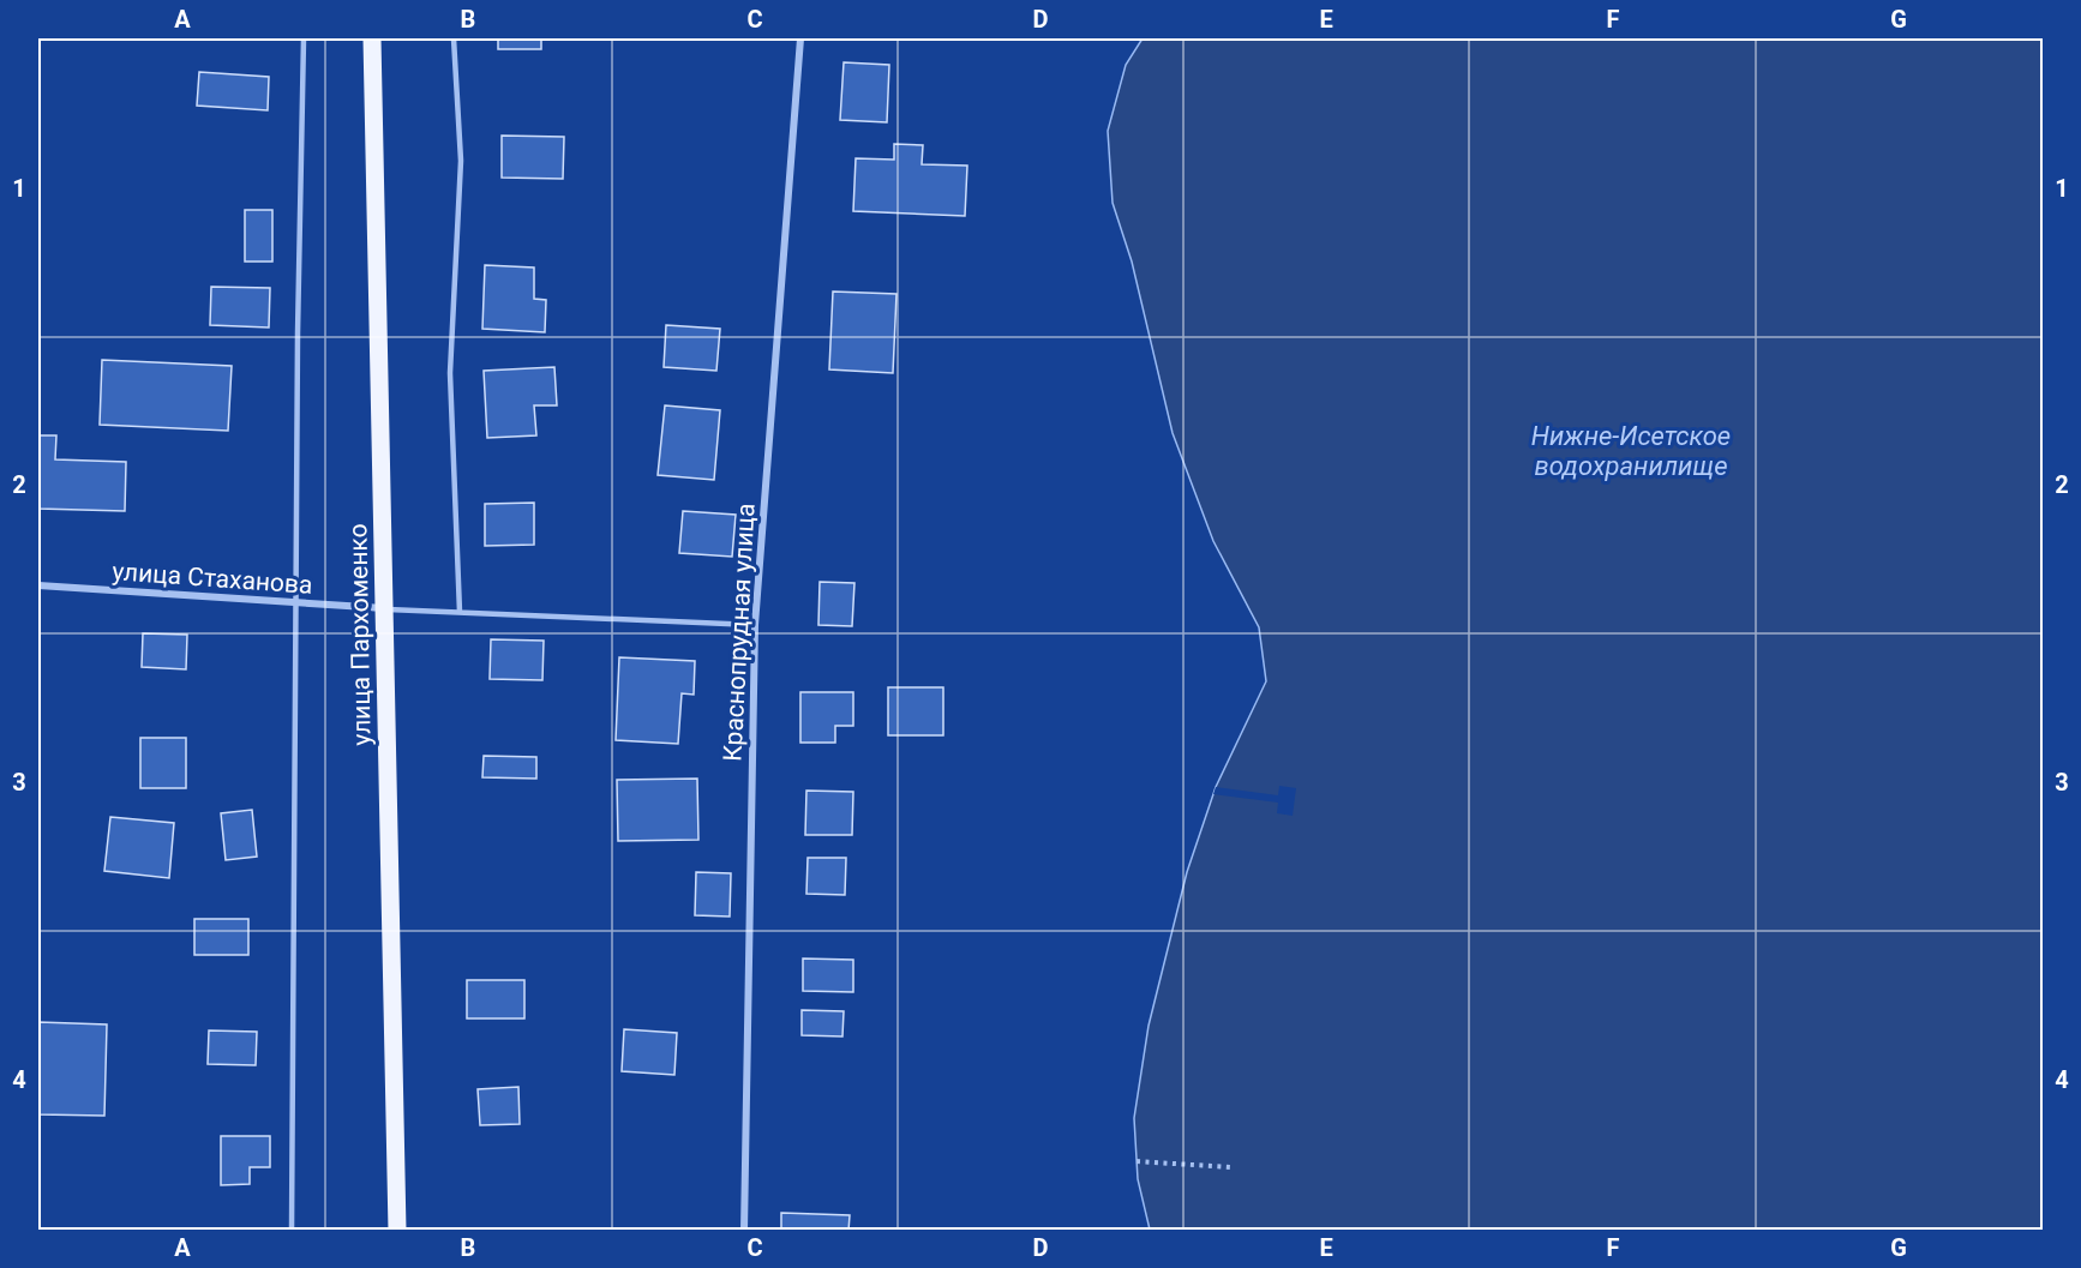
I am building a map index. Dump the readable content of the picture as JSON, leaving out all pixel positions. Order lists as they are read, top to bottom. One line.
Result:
{"streets":{"main road":["улица Пархоменко"],"street":["улица Стаханова","Краснопрудная улица"]},"crossings":[["улица Стаханова","улица Пархоменко"]],"water":["Нижне-Исетское водохранилище"],"grid":{"columns":["A","B","C","D","E","F","G"],"rows":["1","2","3","4"]}}
